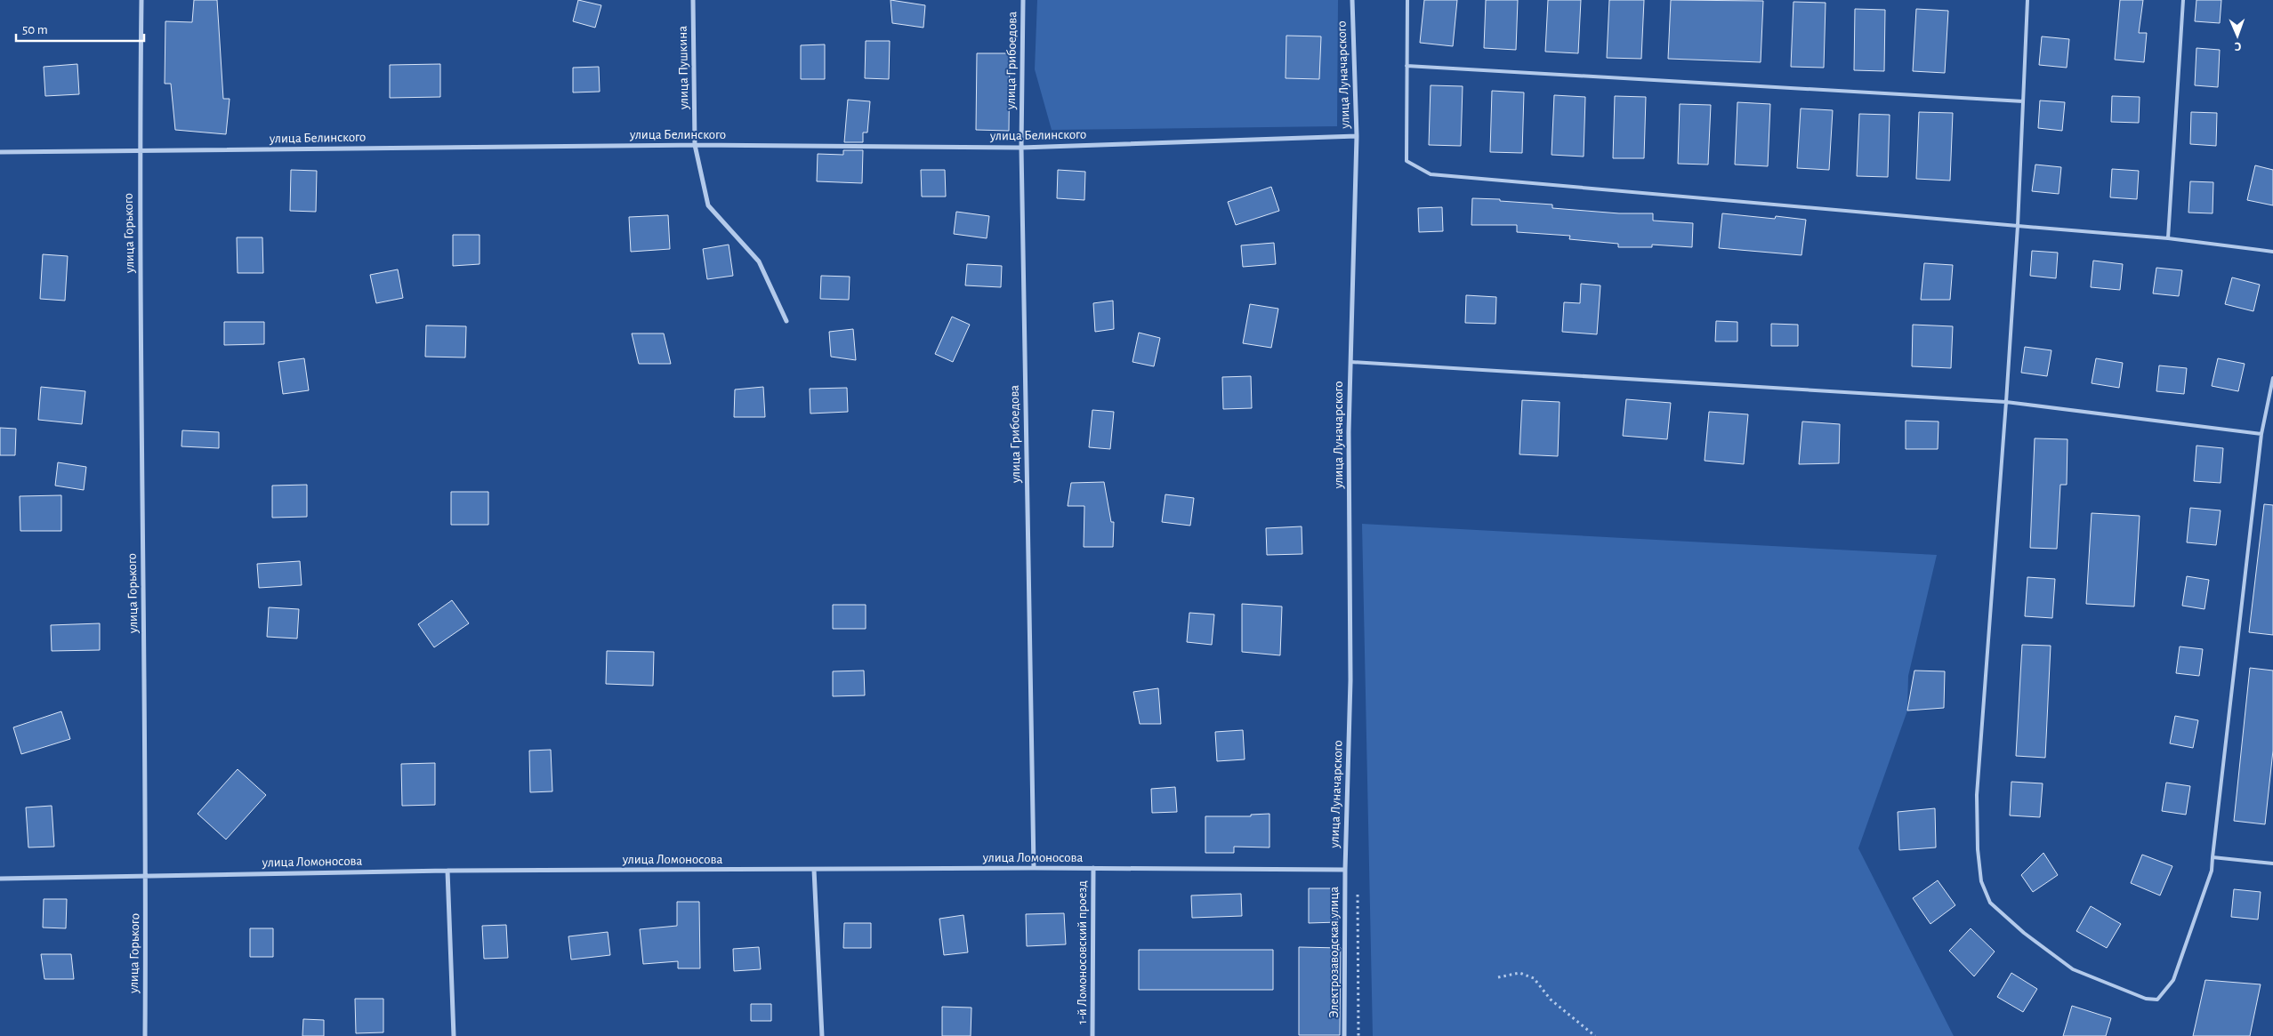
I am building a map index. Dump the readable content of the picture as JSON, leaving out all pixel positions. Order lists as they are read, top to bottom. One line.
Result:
{"streets":{"street":["улица Грибоедова","улица Пушкина","улица Луначарского","улица Белинского","улица Горького","улица Ломоносова","1-й Ломоносовский проезд","Электрозаводская улица"]},"crossings":[["улица Грибоедова","улица Белинского"],["улица Грибоедова","улица Ломоносова"],["улица Пушкина","улица Белинского"],["улица Луначарского","улица Белинского"],["улица Луначарского","улица Ломоносова"],["улица Луначарского","Электрозаводская улица"],["улица Белинского","улица Горького"],["улица Горького","улица Ломоносова"],["улица Ломоносова","1-й Ломоносовский проезд"],["улица Ломоносова","Электрозаводская улица"]],"scale_bar":"50 m","north":"bottom"}
